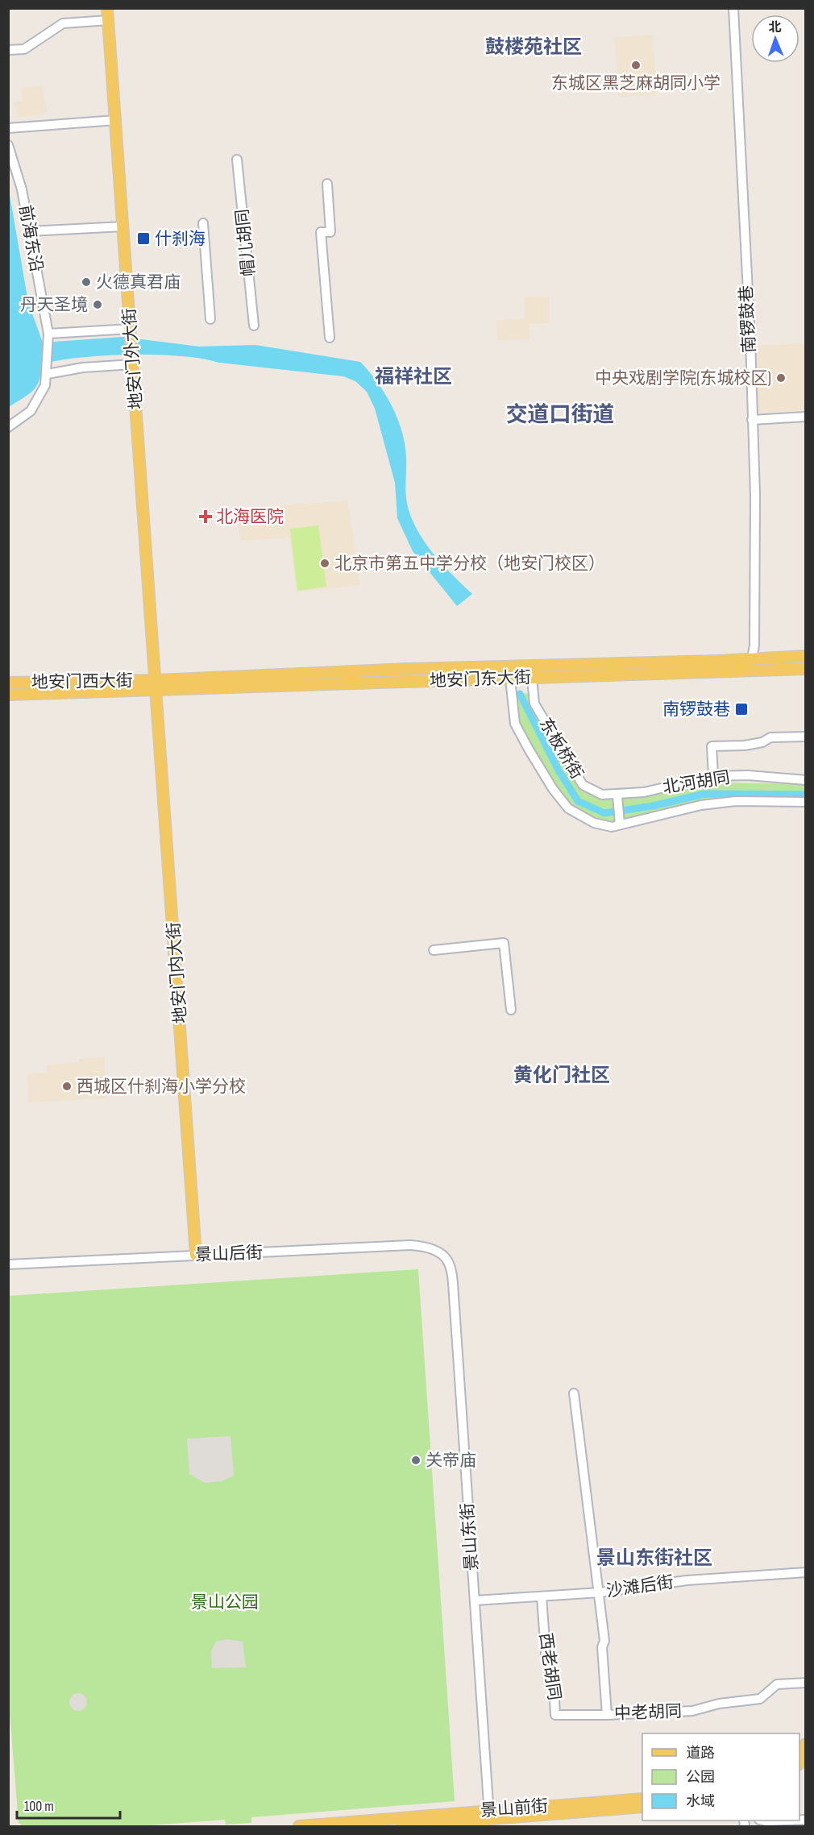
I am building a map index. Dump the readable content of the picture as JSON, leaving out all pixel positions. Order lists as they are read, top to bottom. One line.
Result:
{"streets":{"main road":["地安门外大街","地安门东大街","地安门西大街","地安门内大街","景山前街"],"street":["前海东沿","帽儿胡同","南锣鼓巷","东板桥街","北河胡同","景山后街","景山东街","沙滩后街","西老胡同","中老胡同"]},"crossings":[["南锣鼓巷","地安门东大街"],["地安门外大街","地安门东大街"],["地安门外大街","地安门西大街"],["地安门外大街","地安门内大街"],["地安门东大街","地安门西大街"],["地安门东大街","东板桥街"],["地安门东大街","地安门内大街"],["地安门西大街","地安门内大街"],["东板桥街","北河胡同"],["地安门内大街","景山后街"],["景山后街","景山东街"],["景山东街","沙滩后街"],["景山东街","景山前街"],["沙滩后街","西老胡同"],["沙滩后街","中老胡同"],["西老胡同","中老胡同"]],"districts":["鼓楼苑社区","福祥社区","交道口街道","黄化门社区","景山东街社区"],"parks":["景山公园"],"places":{"other":["东城区黑芝麻胡同小学","火德真君庙","丹天圣境","中央戏剧学院(东城校区)","北京市第五中学分校（地安门校区）","西城区什刹海小学分校","关帝庙"],"transit":["什刹海","南锣鼓巷"],"health":["北海医院"]},"legend":["道路","公园","水域"],"scale_bar":"100 m","north":"top"}
